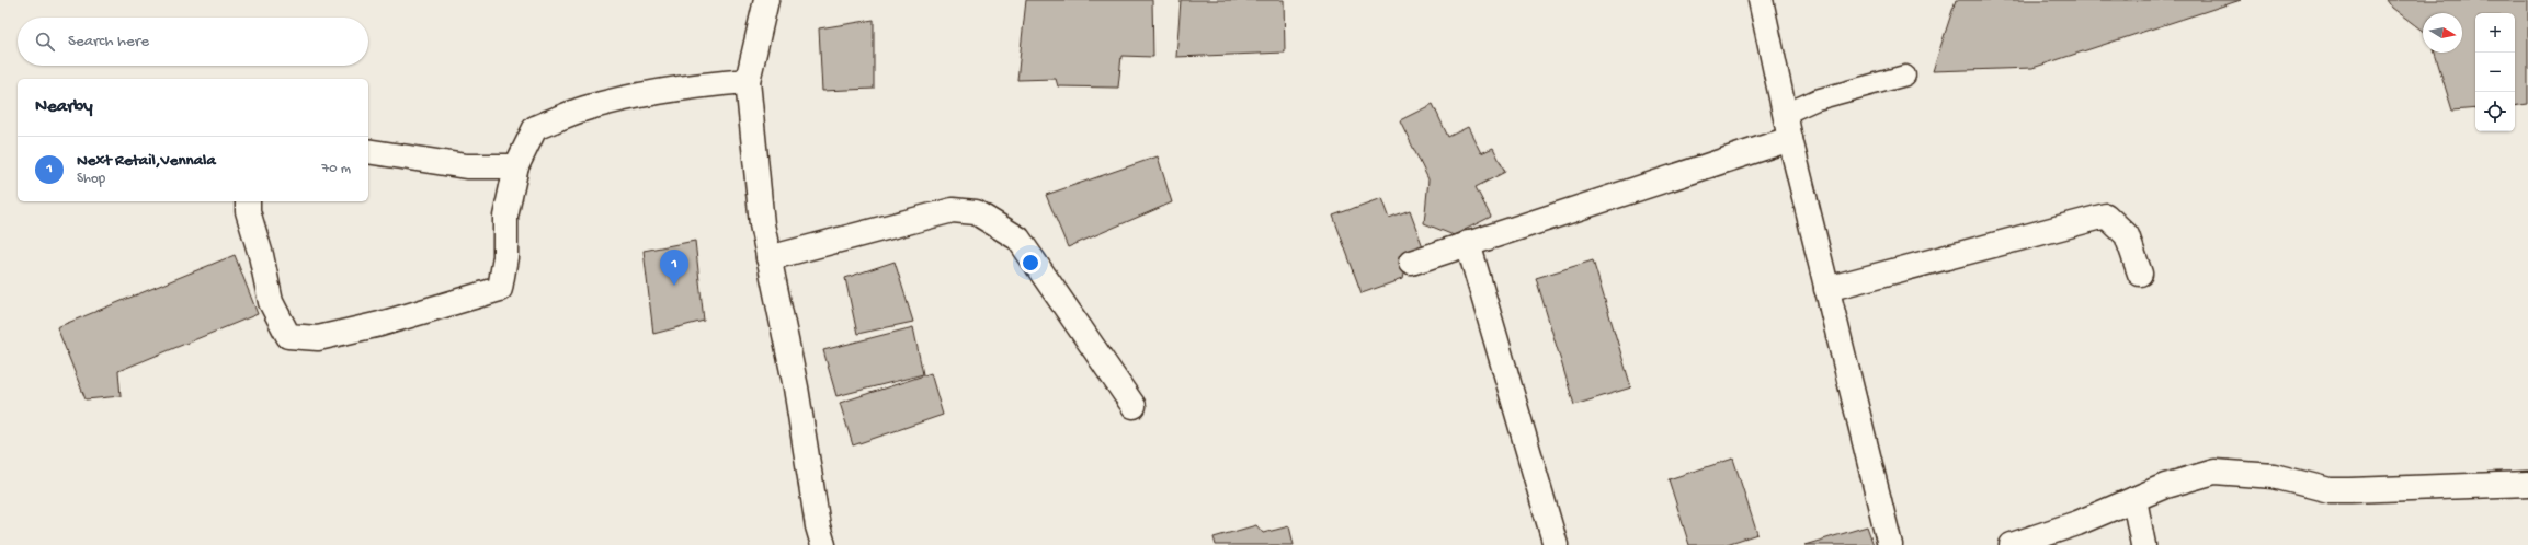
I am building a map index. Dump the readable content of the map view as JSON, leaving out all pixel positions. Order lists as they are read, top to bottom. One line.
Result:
{"north":"right","page":{"map_buttons":["+","−"],"search":"Search here","heading":"Nearby","list":[{"mark":"1","name":"Next Retail,Vennala","note":"Shop","value":"70 m"}],"pins":"1"}}
